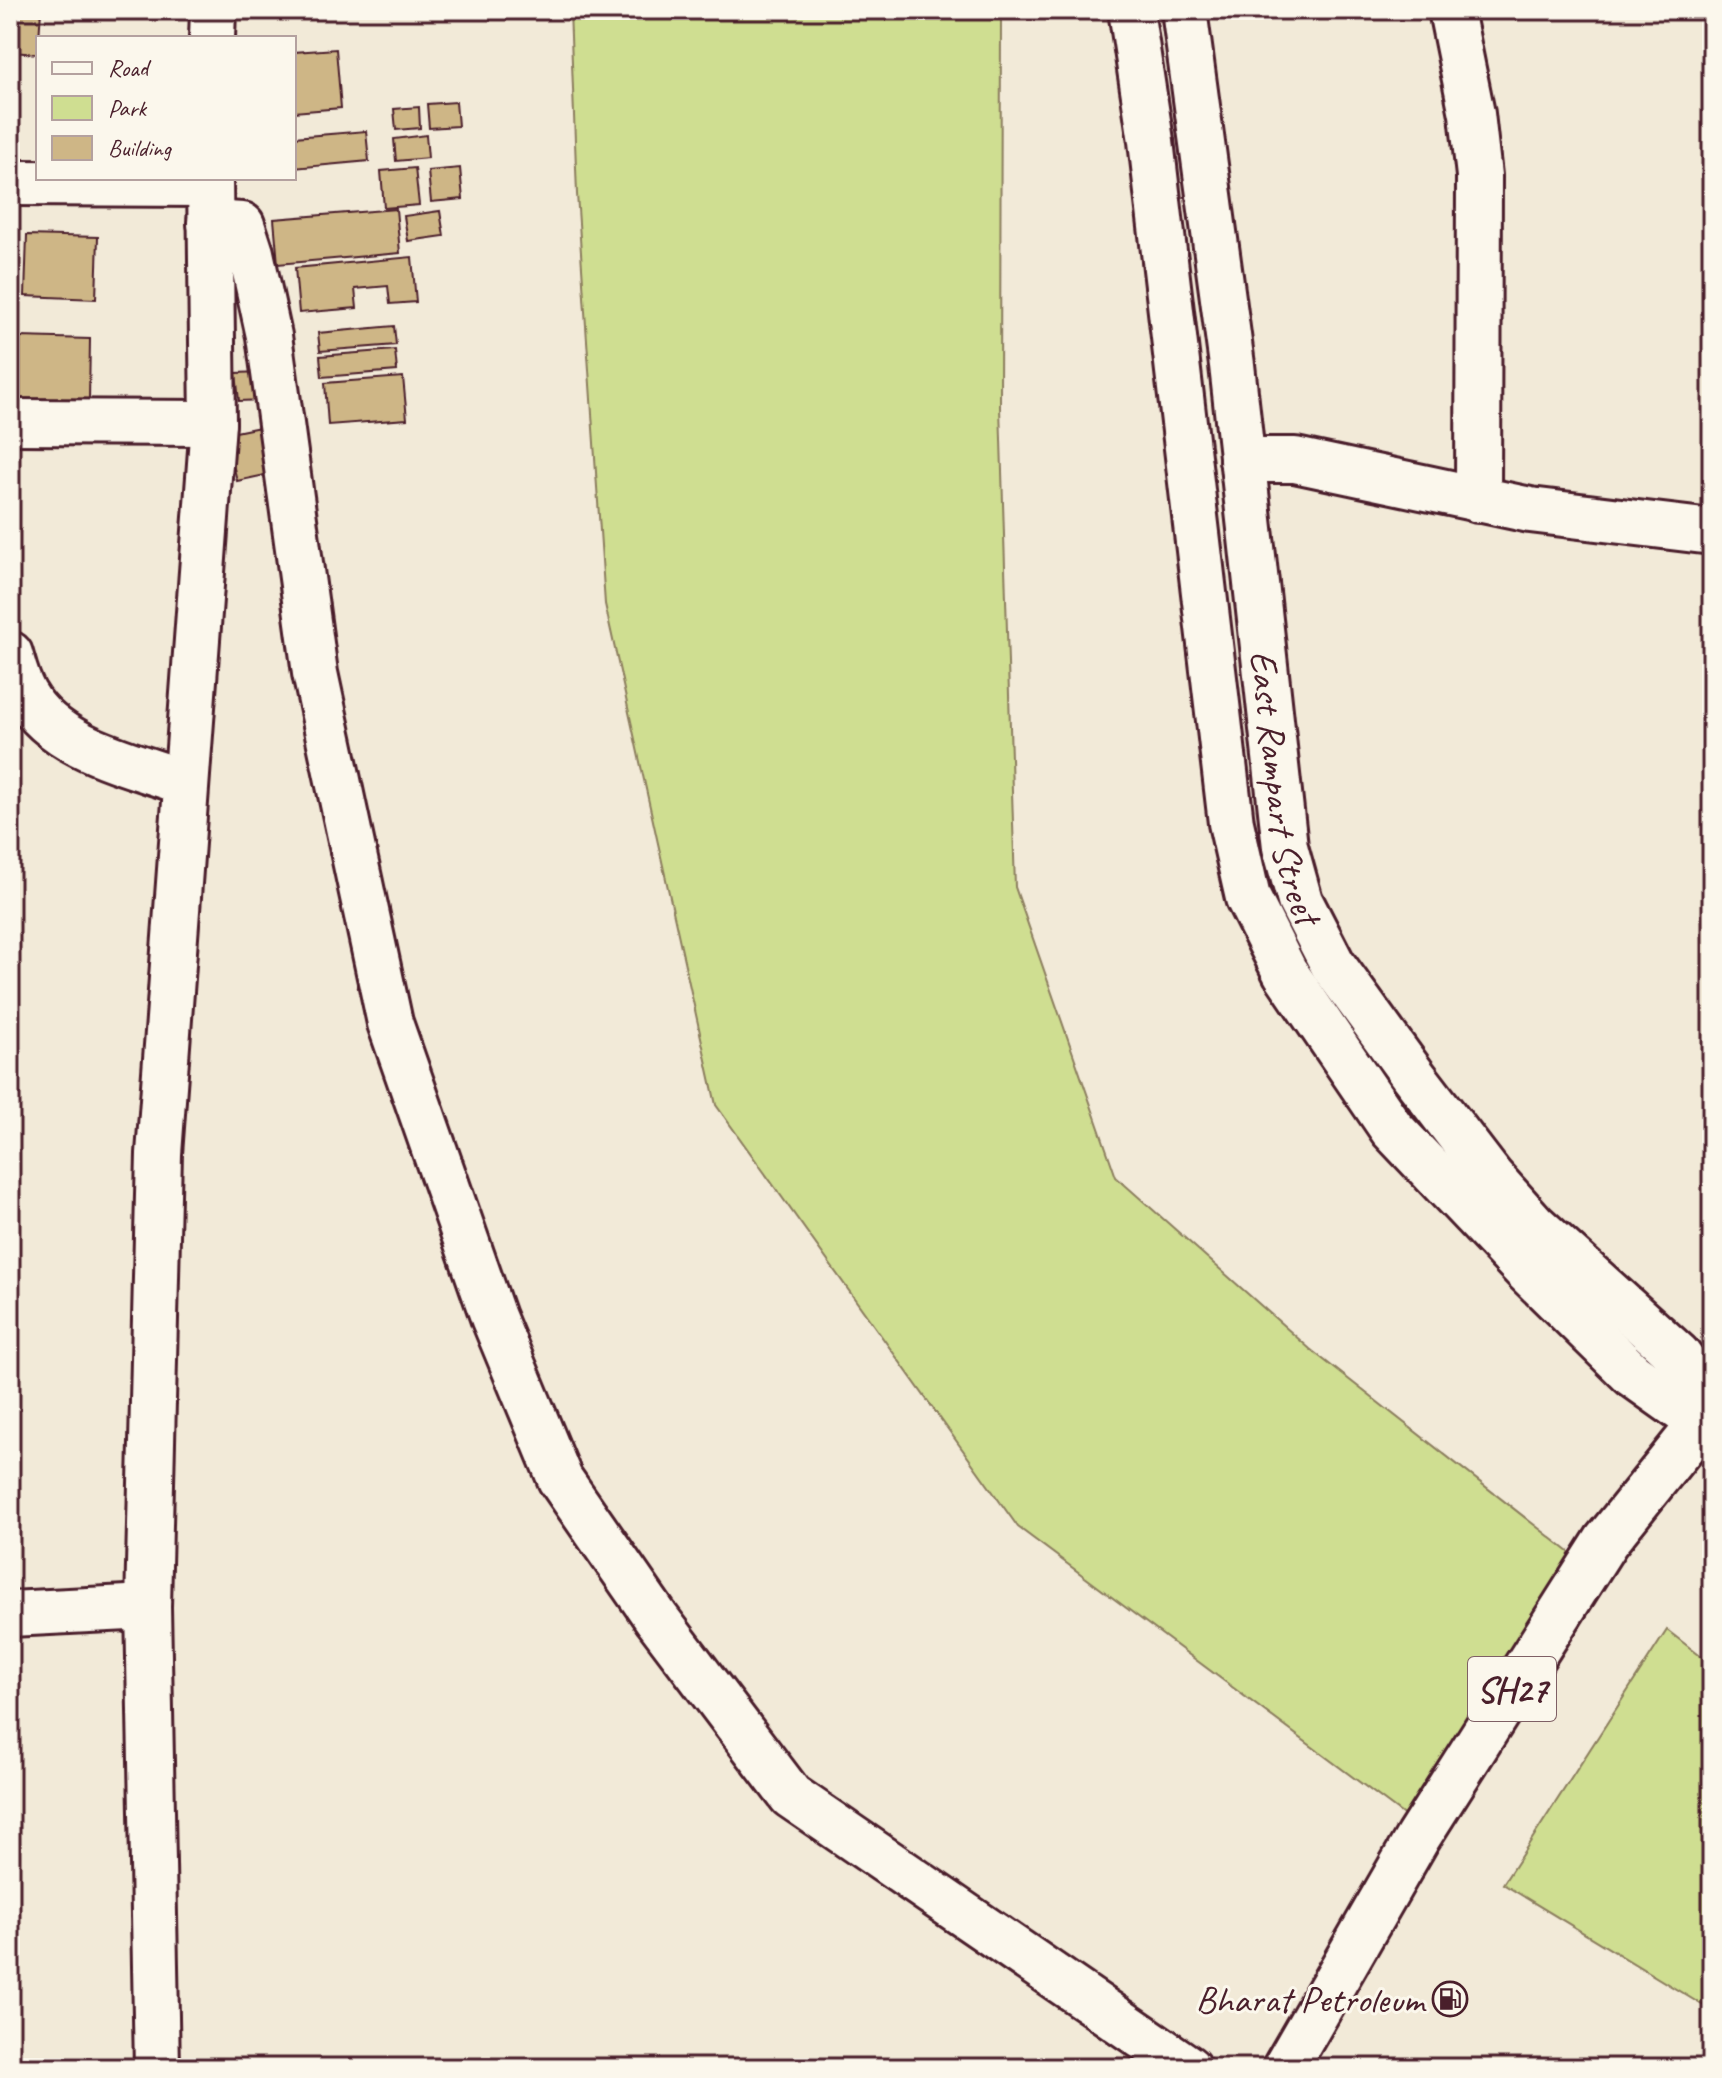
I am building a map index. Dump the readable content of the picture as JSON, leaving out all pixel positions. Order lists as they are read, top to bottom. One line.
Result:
{"streets":{"street":["East Rampart Street","SH27"]},"crossings":[["East Rampart Street","SH27"]],"places":{"fuel station":["Bharat Petroleum"]},"legend":["Road","Park","Building"]}
